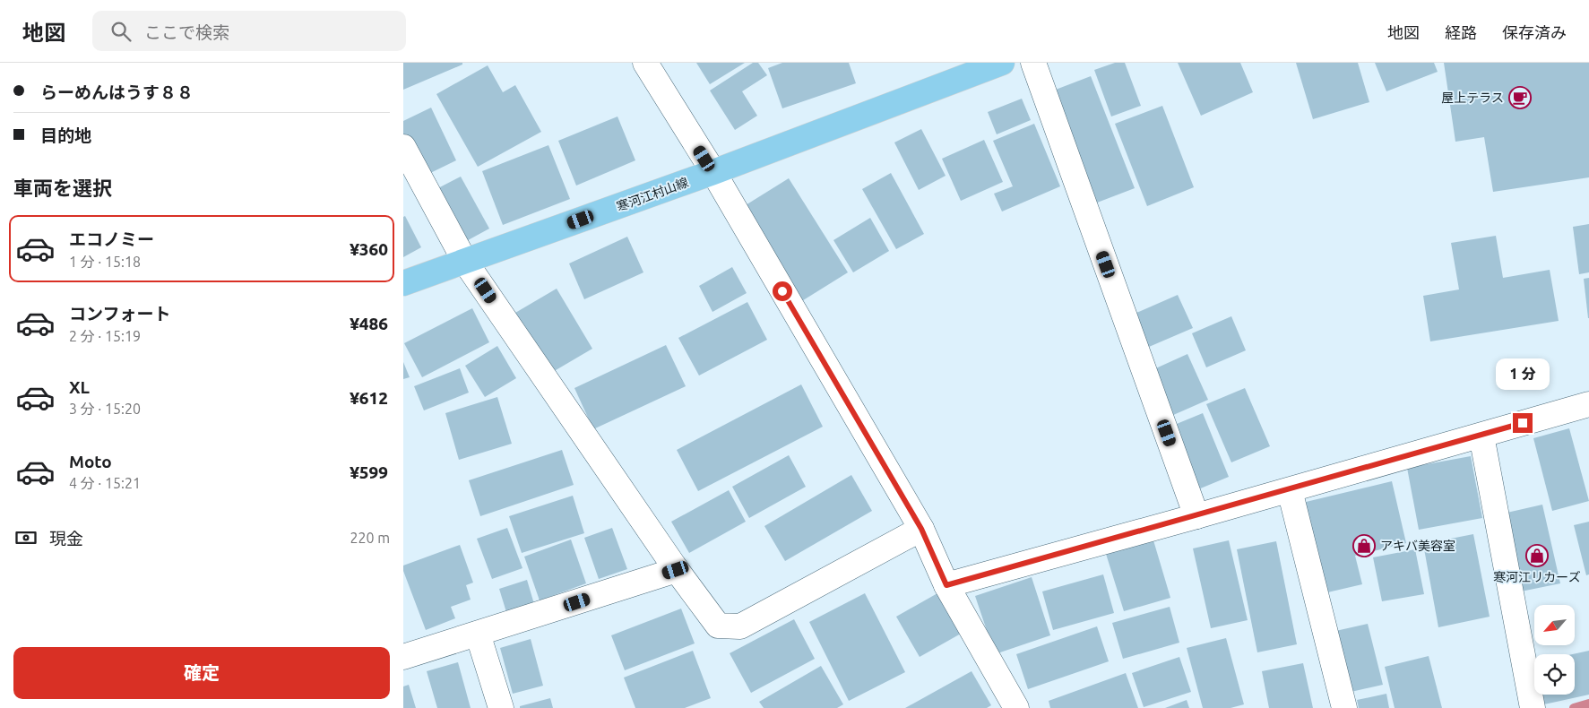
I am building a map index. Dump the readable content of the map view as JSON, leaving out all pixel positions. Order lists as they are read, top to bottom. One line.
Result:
{"streets":{"main road":["寒河江村山線"]},"places":{"cafe":["屋上テラス"],"shop":["アキバ美容室","寒河江リカーズ"]},"north":"bottom left","page":{"header":"地図","search":"ここで検索","nav":["地図","経路","保存済み"],"banner":["らーめんはうす８８","目的地"],"heading":"車両を選択","list":[{"name":"エコノミー","note":"1 分 · 15:18","value":"¥360"},{"name":"コンフォート","note":"2 分 · 15:19","value":"¥486"},{"name":"XL","note":"3 分 · 15:20","value":"¥612"},{"name":"Moto","note":"4 分 · 15:21","value":"¥599"}],"bubble":"1 分","pay":["現金","220 m"],"buttons":"確定"}}
